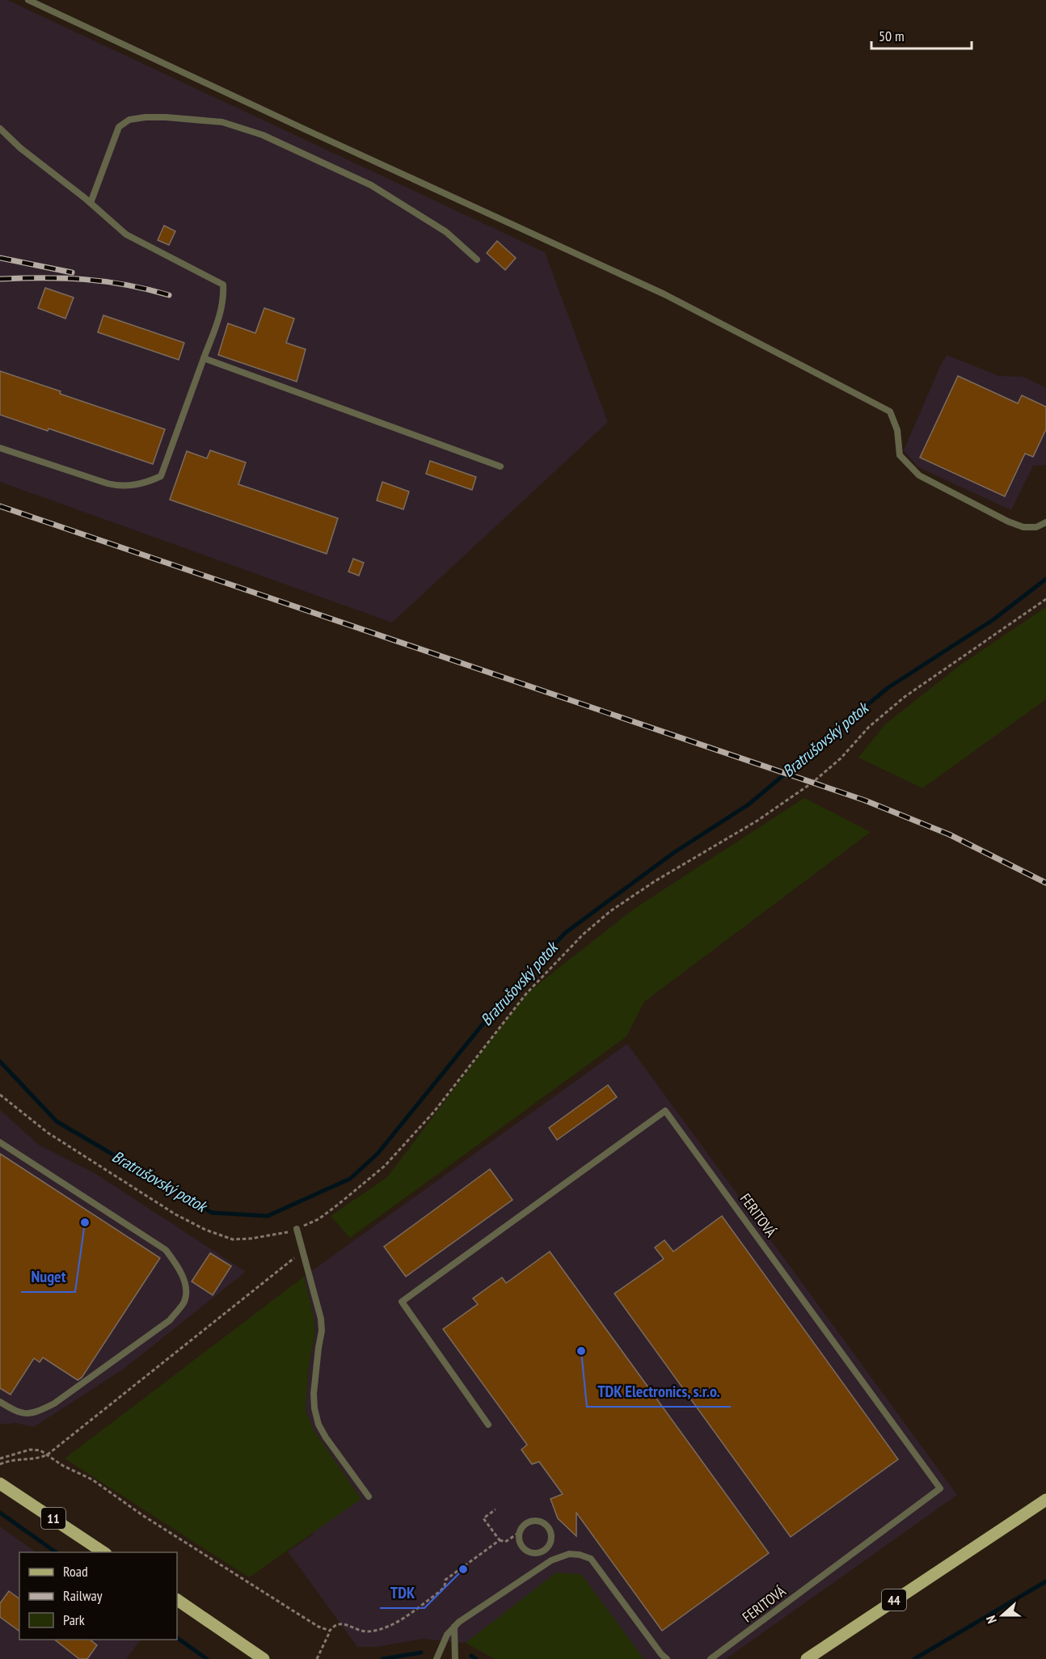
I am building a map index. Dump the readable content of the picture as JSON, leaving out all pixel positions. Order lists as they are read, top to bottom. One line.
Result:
{"streets":{"main road":["11","44"],"lane":["FERITOVÁ"]},"water":["Bratrušovský potok"],"places":["Nuget","TDK Electronics, s.r.o.","TDK"],"legend":["Road","Railway","Park"],"scale_bar":"50 m","north":"left"}
